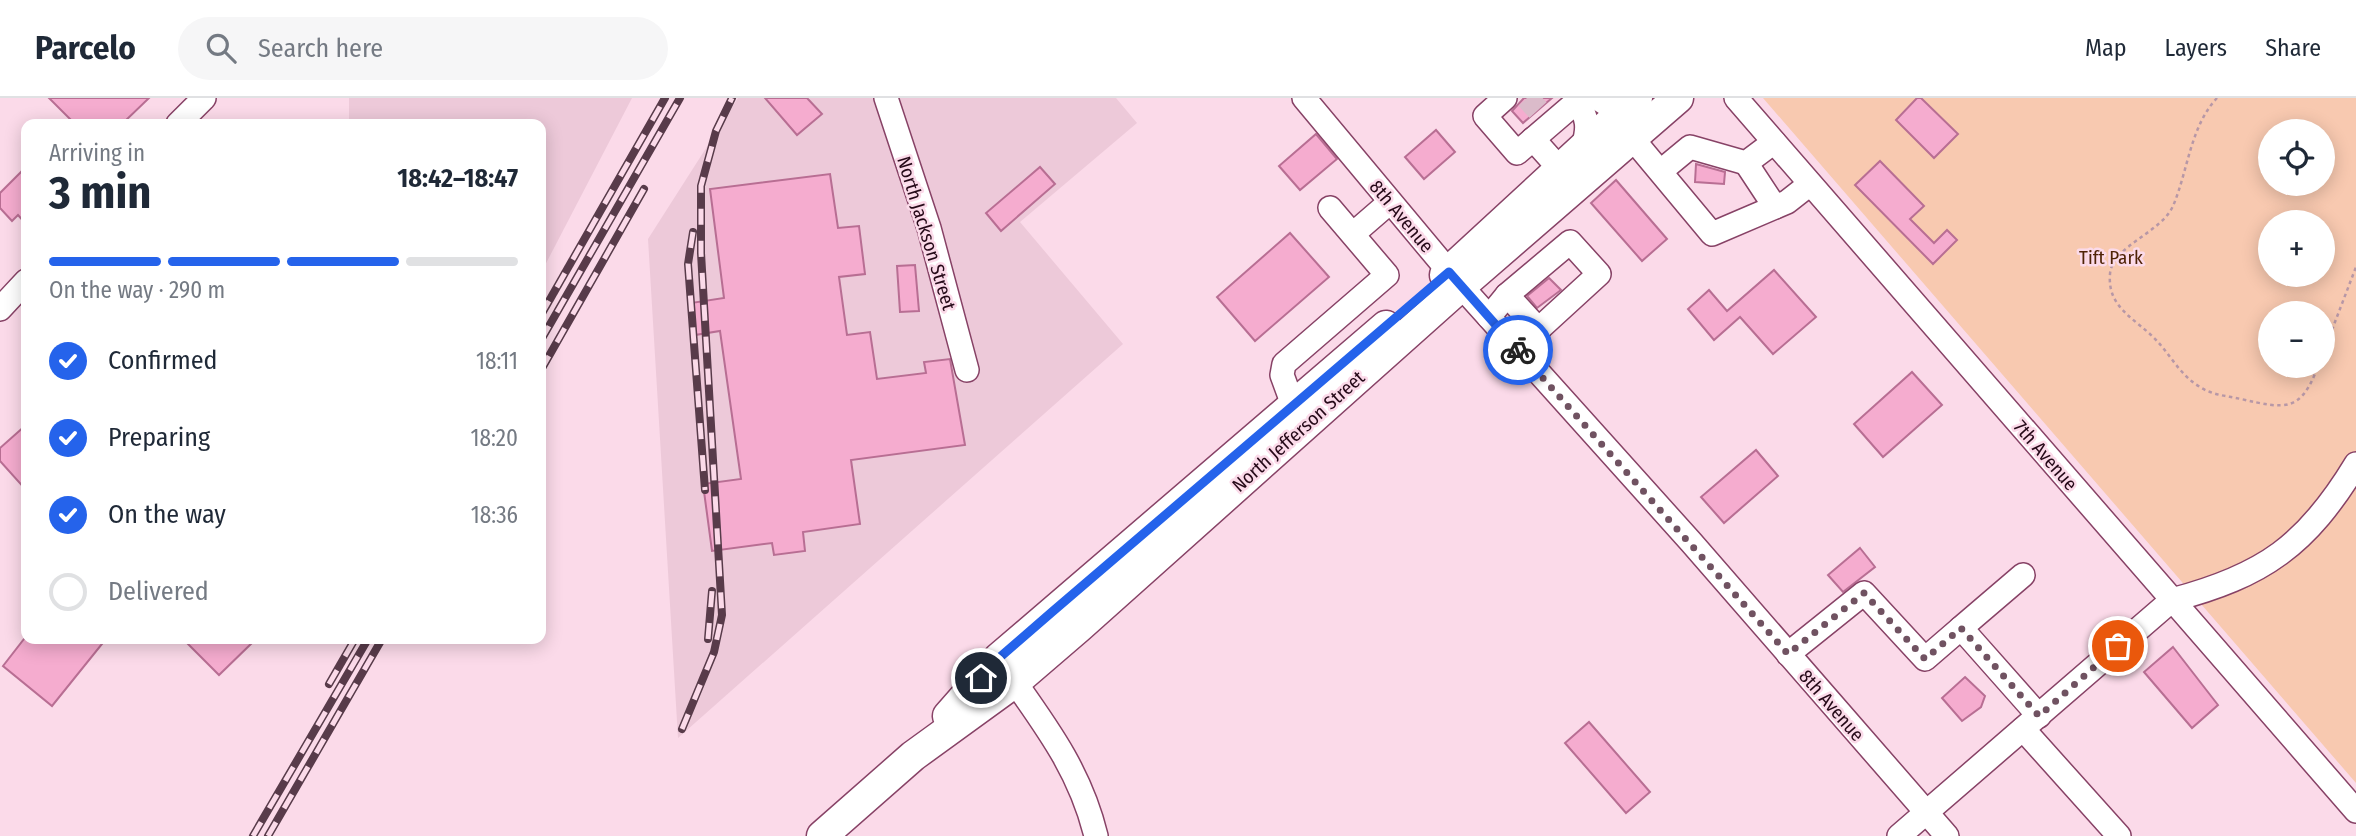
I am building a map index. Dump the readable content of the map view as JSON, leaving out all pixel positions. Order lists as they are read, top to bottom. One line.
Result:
{"streets":{"main road":["North Jefferson Street"],"street":["8th Avenue","North Jackson Street","7th Avenue"]},"crossings":[["8th Avenue","North Jefferson Street"]],"parks":["Tift Park"],"page":{"header":"Parcelo","search":"Search here","nav":["Map","Layers","Share"],"map_buttons":["+","−"],"heading":["3 min","Arriving in","18:42–18:47"],"bar":"On the way · 290 m","list":[["Confirmed","18:11"],["Preparing","18:20"],["On the way","18:36"],"Delivered"]}}
